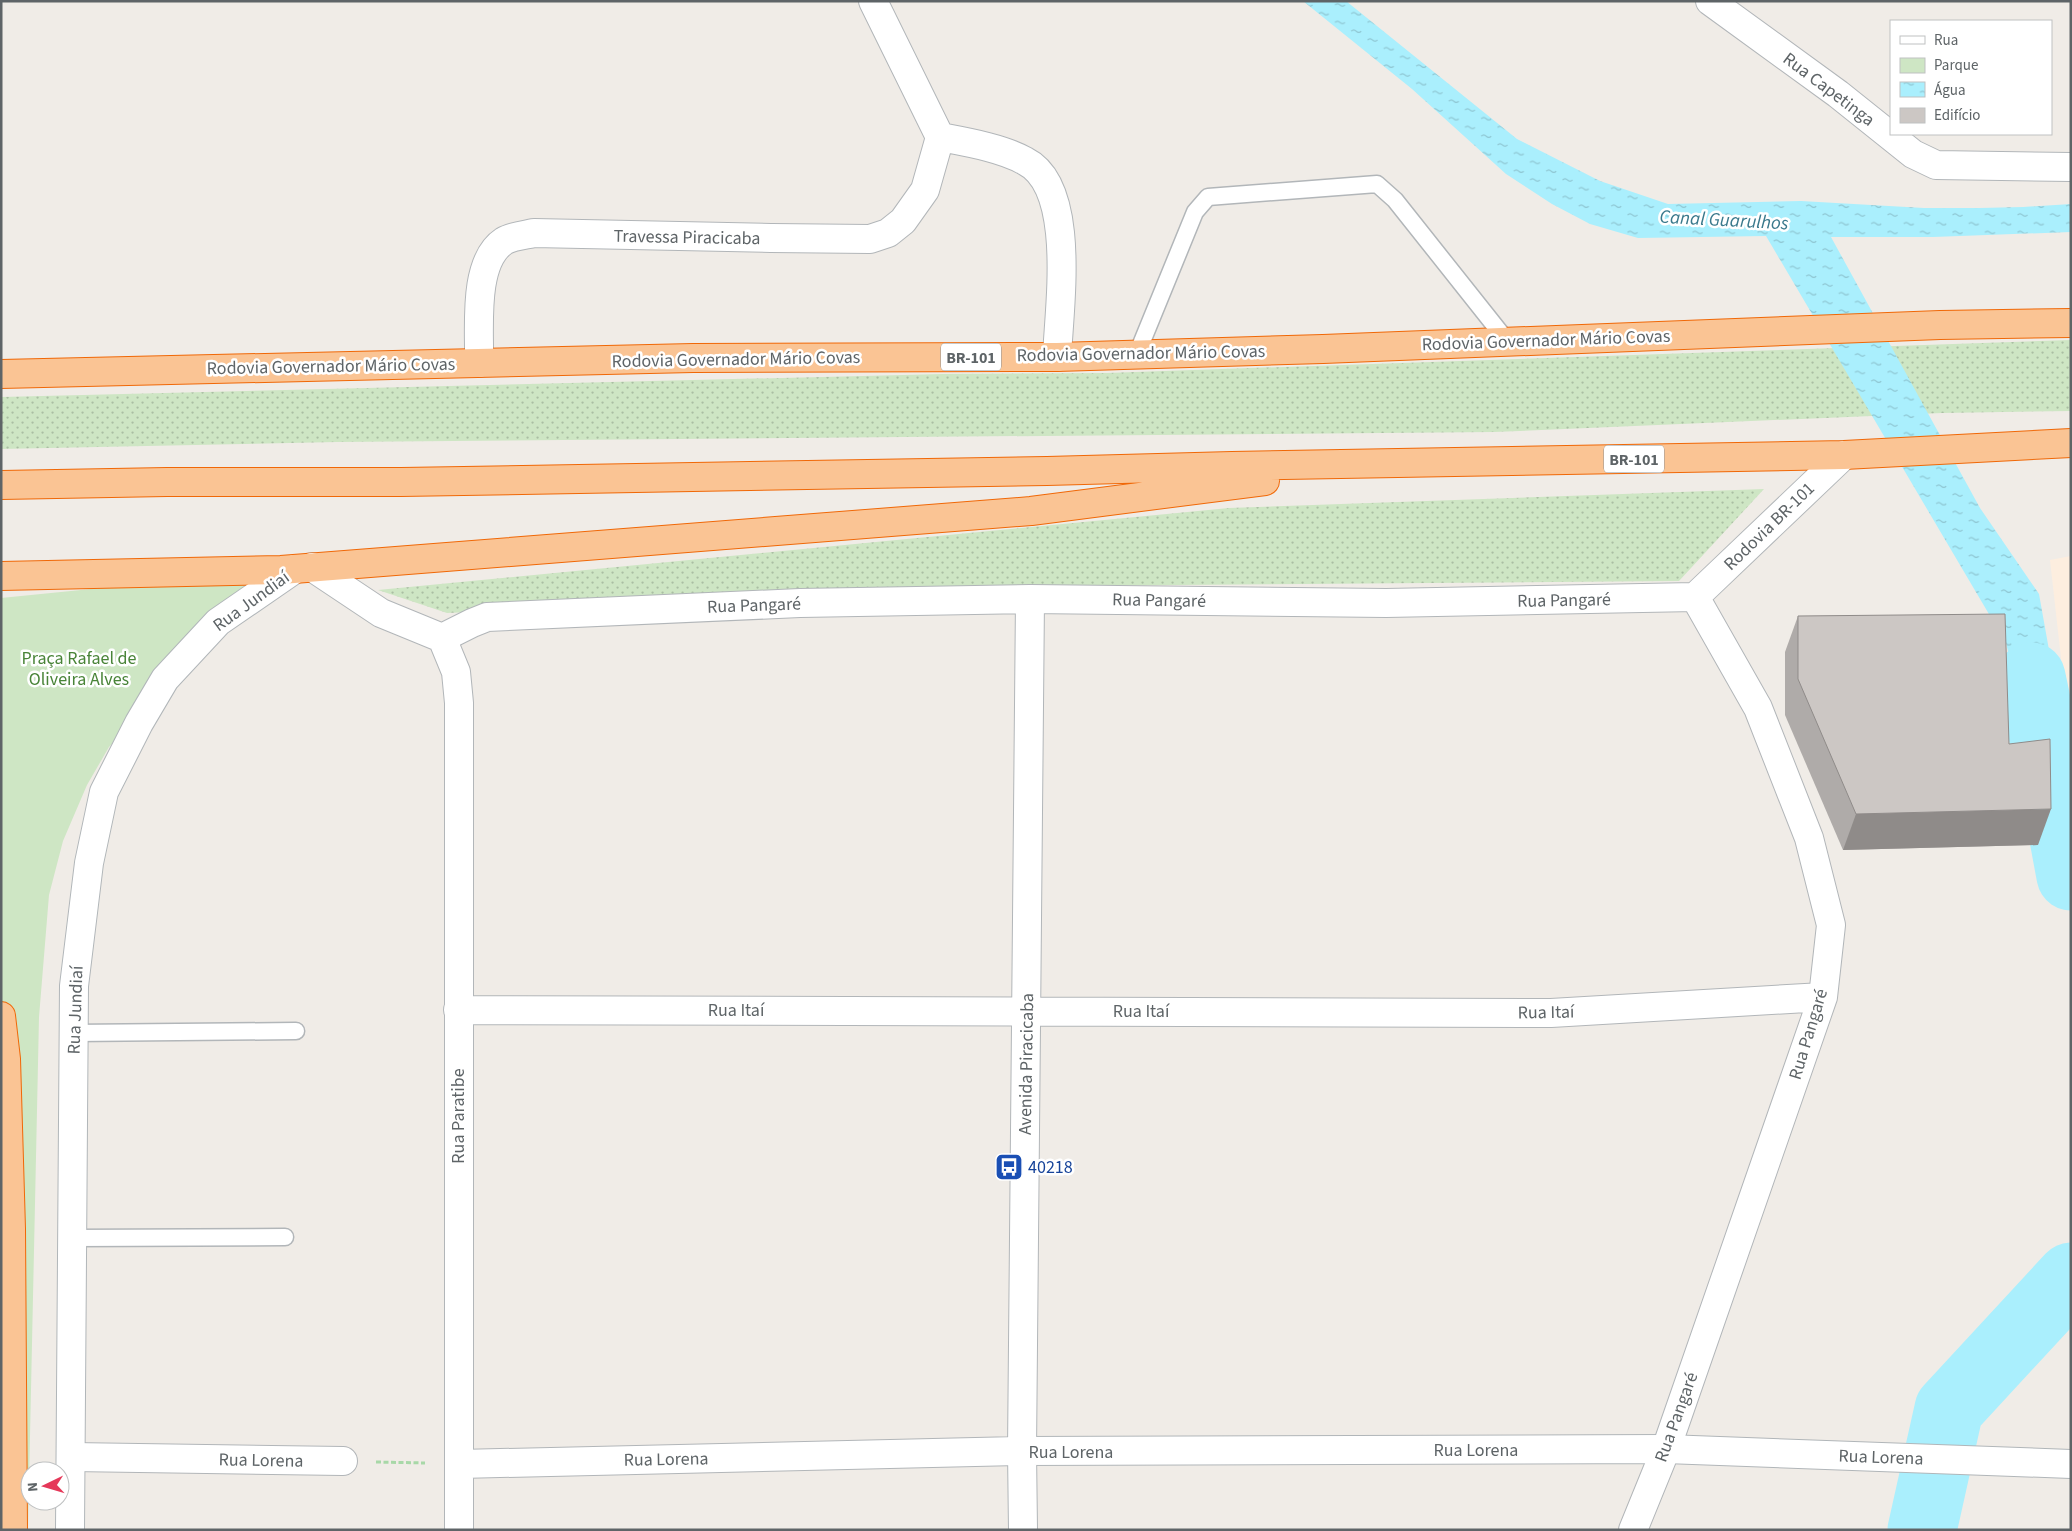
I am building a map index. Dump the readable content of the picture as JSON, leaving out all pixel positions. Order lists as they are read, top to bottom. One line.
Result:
{"streets":{"highway":["Rodovia Governador Mário Covas","BR-101"],"street":["Rua Capetinga","Travessa Piracicaba","Rodovia BR-101","Rua Pangaré","Rua Jundiaí","Rua Itaí","Avenida Piracicaba","Rua Paratibe","Rua Lorena"]},"crossings":[["Travessa Piracicaba","Rodovia Governador Mário Covas"],["BR-101","Rodovia BR-101"],["Rodovia BR-101","Rua Pangaré"],["Rua Pangaré","Rua Itaí"],["Rua Pangaré","Avenida Piracicaba"],["Rua Pangaré","Rua Paratibe"],["Rua Pangaré","Rua Lorena"],["Rua Jundiaí","Rua Lorena"],["Rua Itaí","Avenida Piracicaba"],["Rua Itaí","Rua Paratibe"],["Avenida Piracicaba","Rua Lorena"],["Rua Paratibe","Rua Lorena"]],"water":["Canal Guarulhos"],"parks":["Praça Rafael de Oliveira Alves"],"places":{"bus stop":["40218"]},"legend":["Rua","Parque","Água","Edifício"],"north":"left"}
